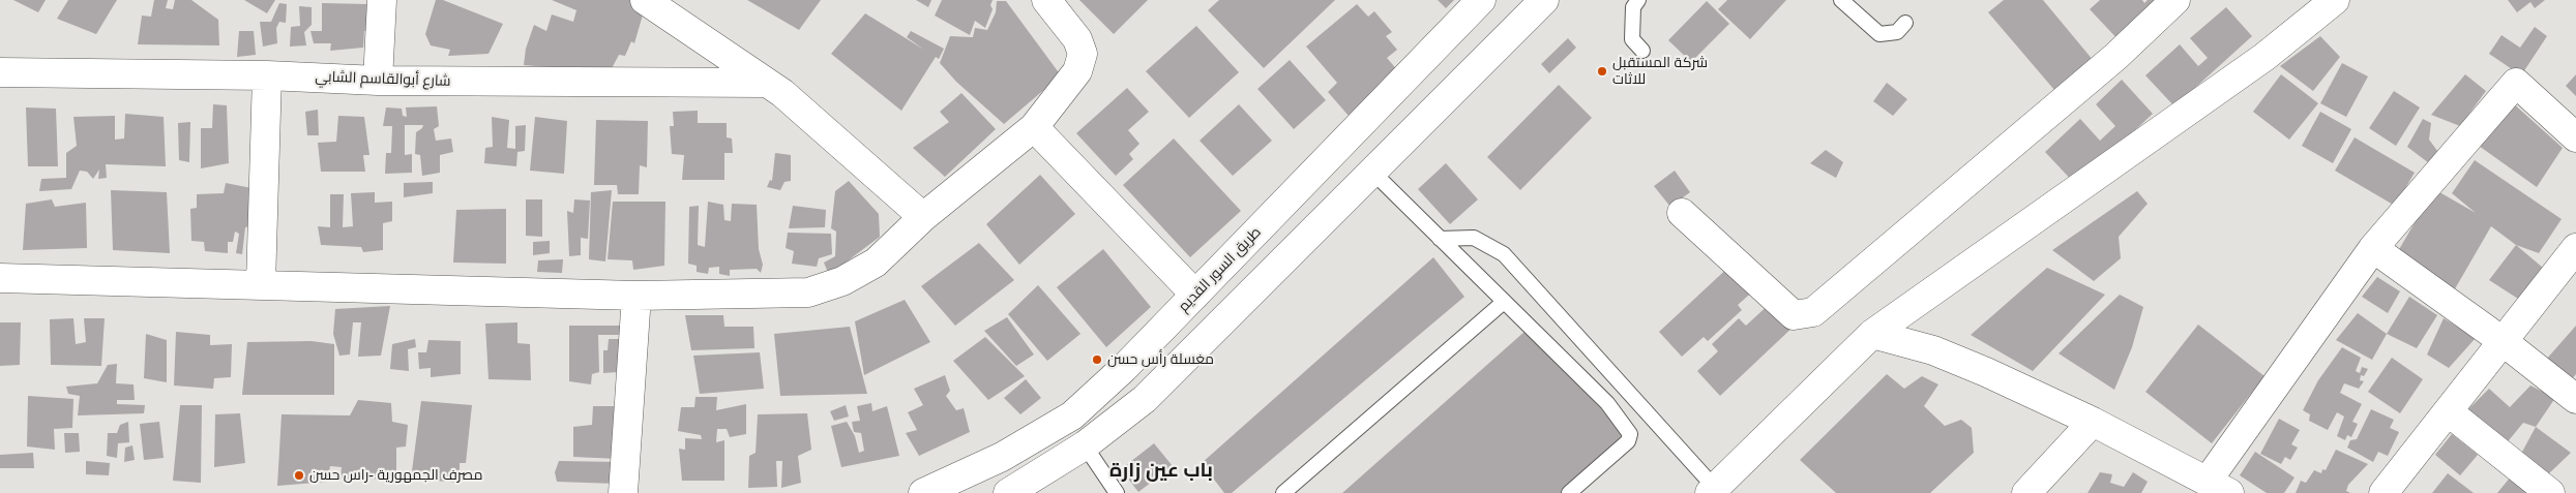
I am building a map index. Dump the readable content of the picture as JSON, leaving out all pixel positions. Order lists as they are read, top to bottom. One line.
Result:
{"streets":{"street":["شارع أبوالقاسم الشابي","طريق السور القديم"]},"districts":["باب عين زارة"],"places":["شركة المستقبل للاثات","مغسلة رأس حسن","مصرف الجمهورية -راس حسن"]}
